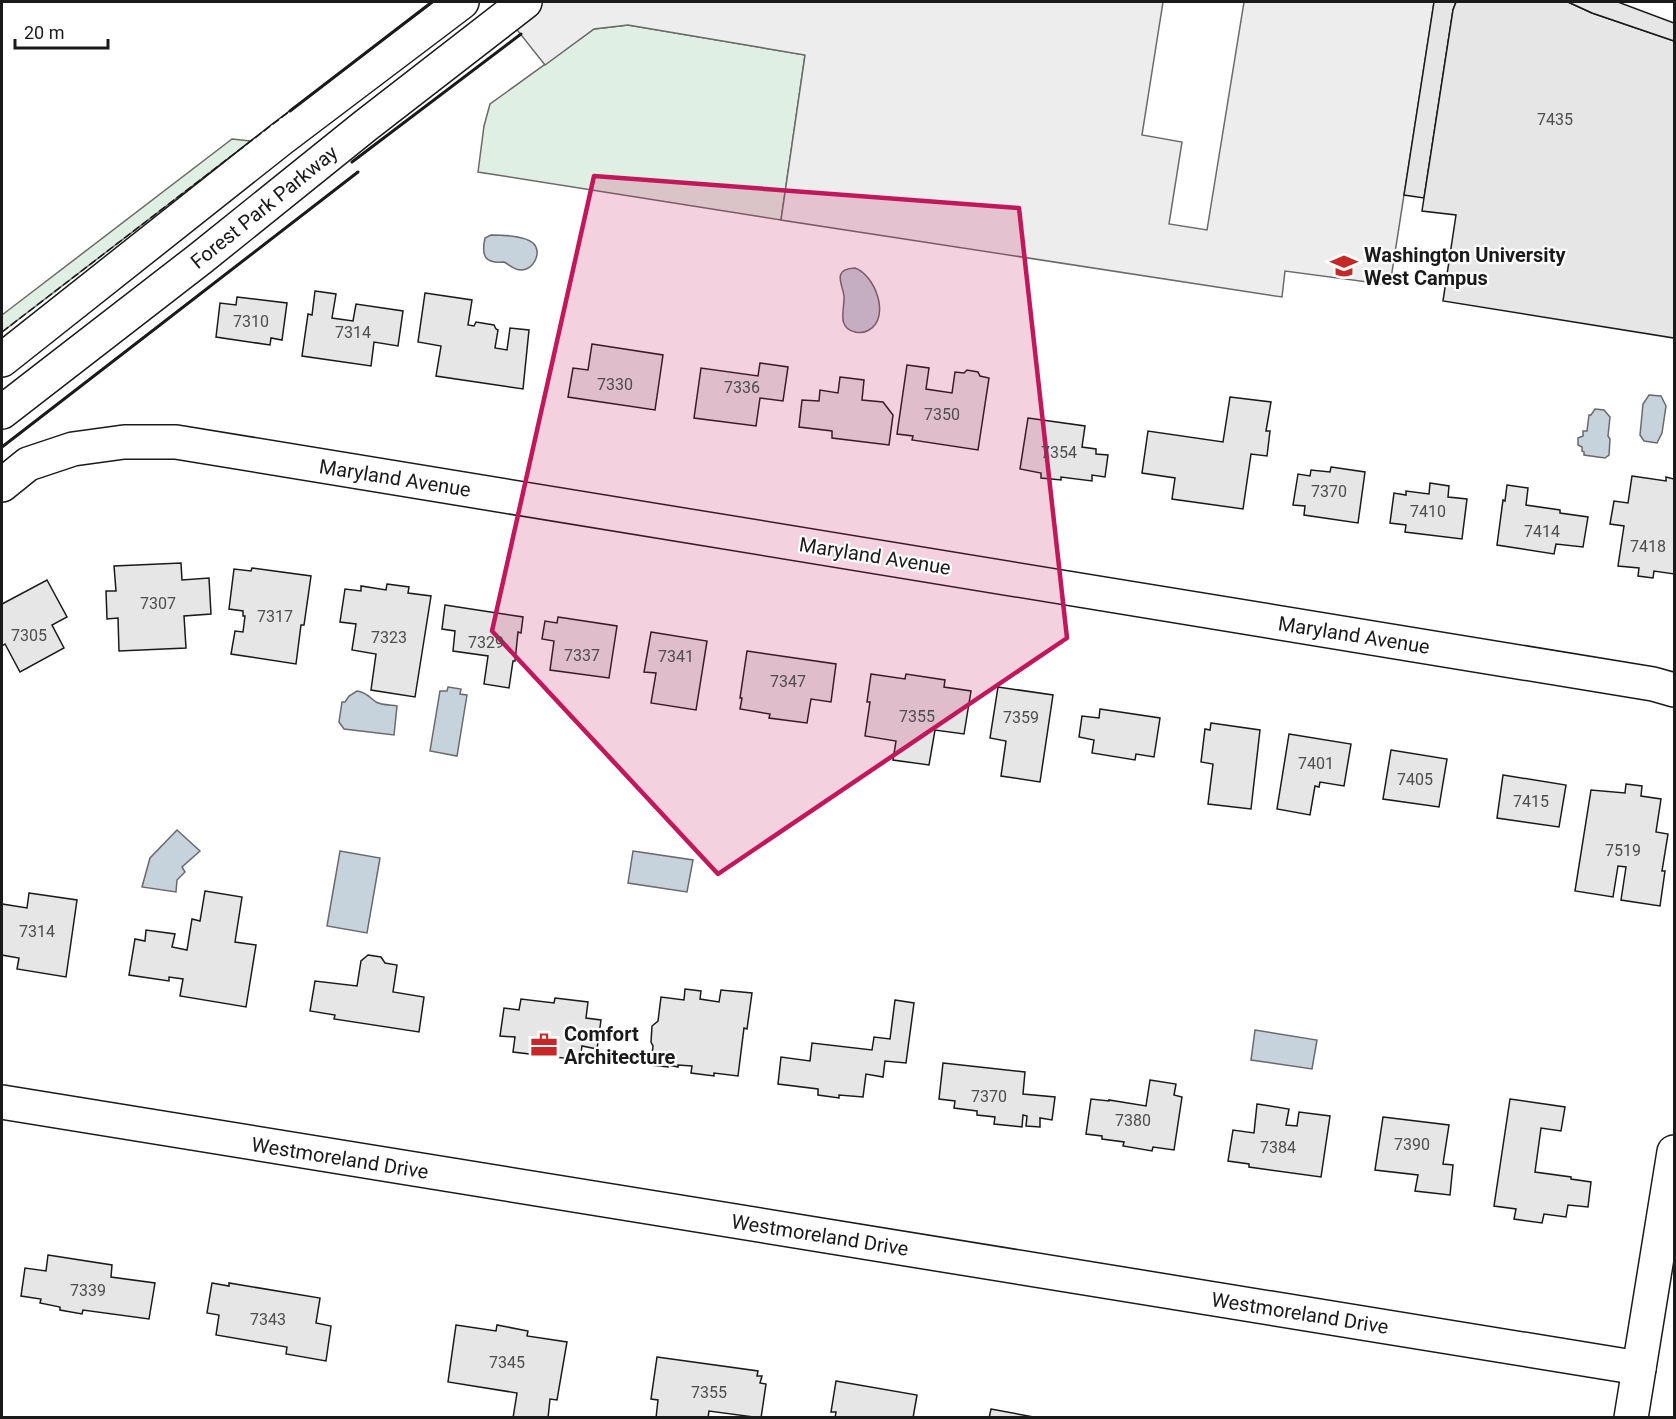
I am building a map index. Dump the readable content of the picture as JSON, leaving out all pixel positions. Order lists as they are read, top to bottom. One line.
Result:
{"streets":{"main road":["Forest Park Parkway","Maryland Avenue","Westmoreland Drive"]},"places":{"school or university":["Washington University West Campus"],"office":["Comfort Architecture"]},"house_numbers":["7435","7310","7314","7330","7336","7350","7354","7370","7410","7414","7418","7307","7317","7305","7323","7329","7337","7341","7347","7355","7359","7401","7405","7415","7519","7314","7370","7380","7390","7384","7339","7343","7345","7355"],"scale_bar":"20 m"}
